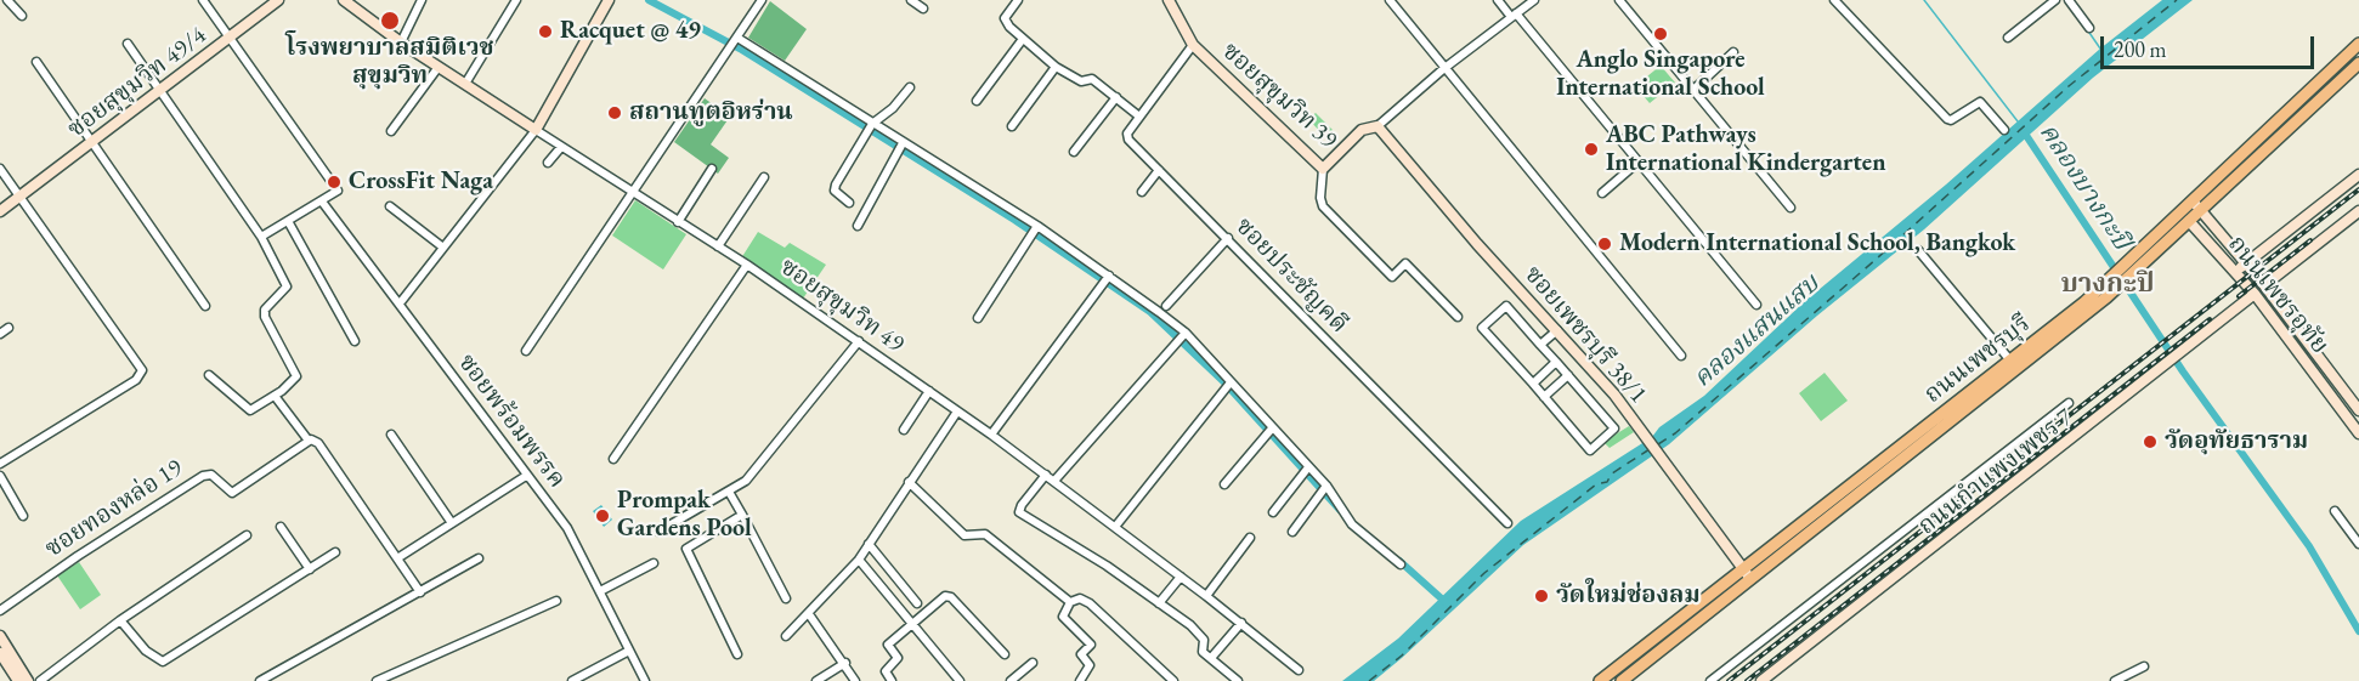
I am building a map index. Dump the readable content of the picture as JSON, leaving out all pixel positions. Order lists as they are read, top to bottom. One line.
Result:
{"streets":{"main road":["ถนนเพชรบุรี"],"street":["ซอยสุขุมวิท 49/4","ซอยสุขุมวิท 39","ซอยประชัญคดี","ถนนเพชรอุทัย","ซอยสุขุมวิท 49","ซอยเพชรบุรี 38/1","ซอยพร้อมพรรค","ถนนกำแพงเพชร 7","ซอยทองหล่อ 19"]},"crossings":[["ซอยสุขุมวิท 39","ซอยเพชรบุรี 38/1"],["ถนนเพชรอุทัย","ถนนเพชรบุรี"],["ถนนเพชรอุทัย","ถนนกำแพงเพชร 7"],["ซอยเพชรบุรี 38/1","ถนนเพชรบุรี"]],"districts":["บางกะปิ"],"water":["คลองบางกะปิ","คลองแสนแสบ"],"places":["โรงพยาบาลสมิติเวช สุขุมวิท","Racquet @ 49","Anglo Singapore International School","สถานทูตอิหร่าน","ABC Pathways International Kindergarten","CrossFit Naga","Modern International School, Bangkok","วัดอุทัยธาราม","Prompak Gardens Pool","วัดใหม่ช่องลม"],"scale_bar":"200 m"}
